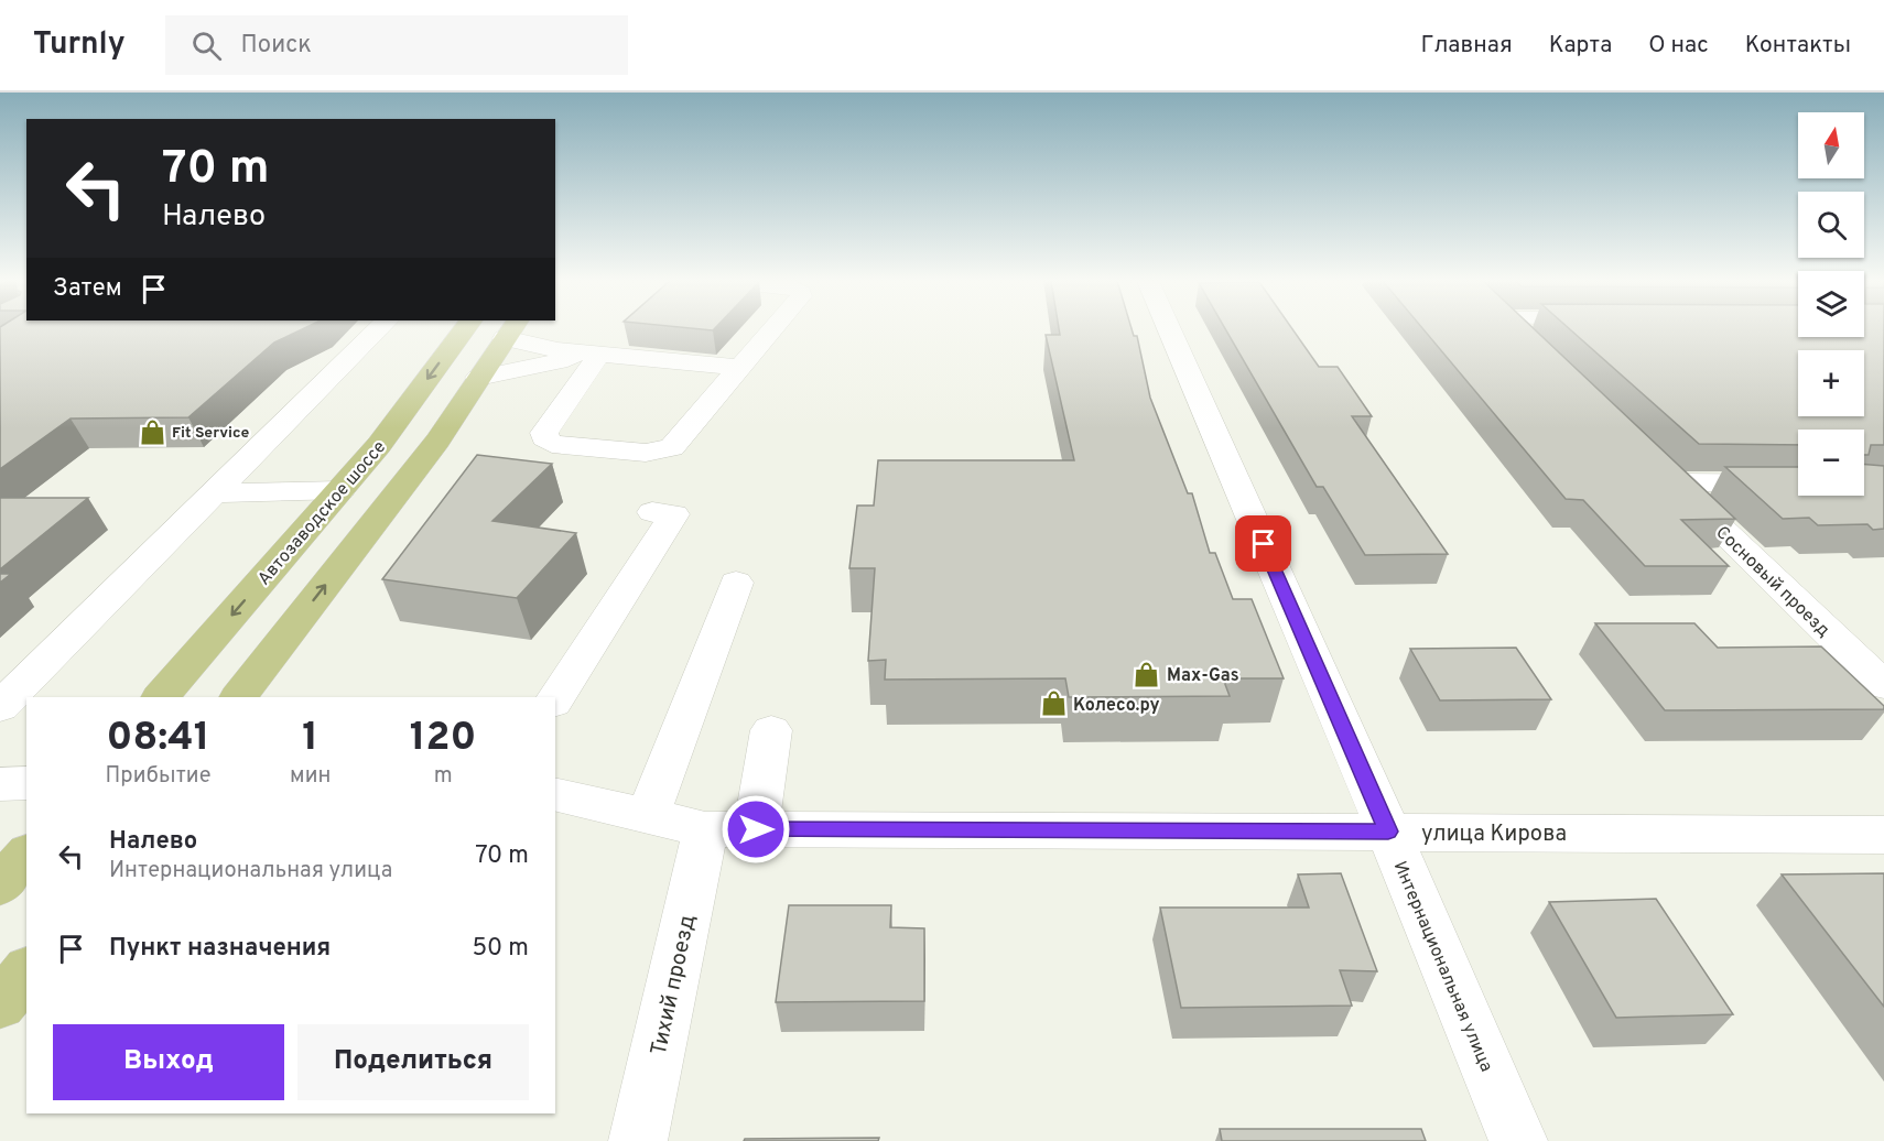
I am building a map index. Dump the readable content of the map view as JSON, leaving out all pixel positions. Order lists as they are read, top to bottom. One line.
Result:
{"streets":{"main road":["Автозаводское шоссе"],"street":["Сосновый проезд","улица Кирова","Интернациональная улица","Тихий проезд"]},"crossings":[["улица Кирова","Интернациональная улица"],["улица Кирова","Тихий проезд"]],"places":{"shop":["Fit Service","Max-Gas","Колесо.ру"]},"north":"top","page":{"header":"Turnly","search":"Поиск","nav":["Главная","Карта","О нас","Контакты"],"map_buttons":["+","−"],"turn":["70 m","Налево"],"then":"Затем","eta":["08:41","Прибытие","1","мин","120","m"],"list":[{"name":"Налево","note":"Интернациональная улица","value":"70 m"},{"name":"Пункт назначения","value":"50 m"}],"buttons":["Выход","Поделиться"]}}
